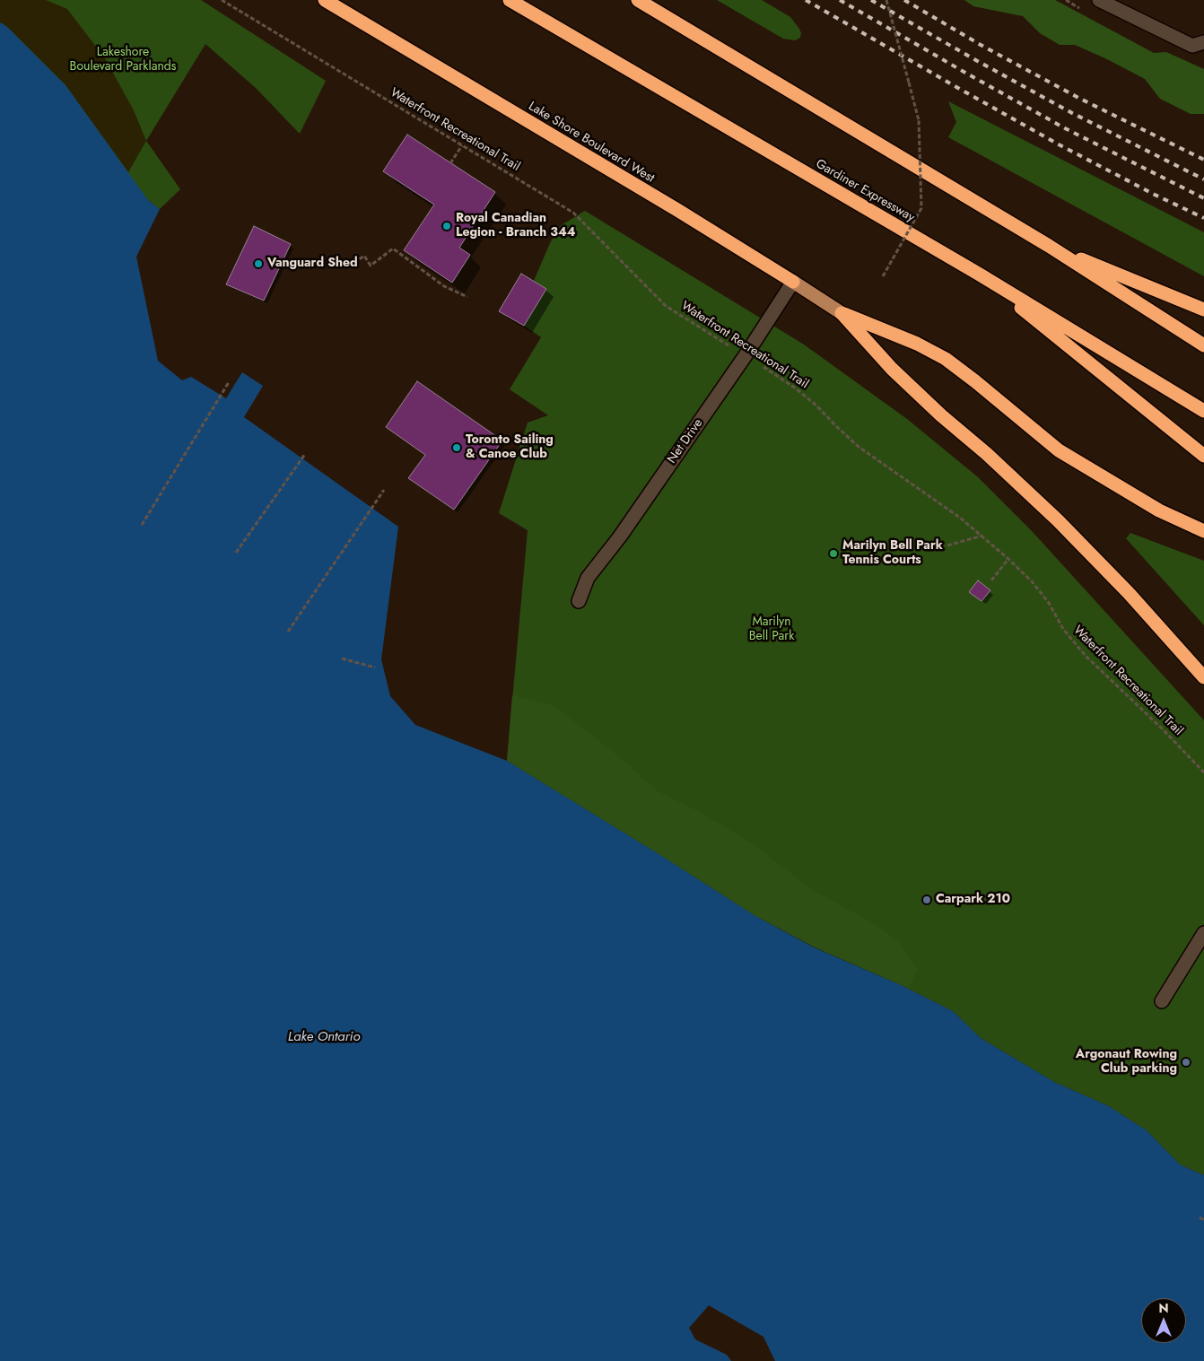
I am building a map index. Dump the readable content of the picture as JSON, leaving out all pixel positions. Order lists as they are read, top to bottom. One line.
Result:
{"streets":{"highway":["Lake Shore Boulevard West","Gardiner Expressway"],"street":["Net Drive"],"path":["Waterfront Recreational Trail"]},"crossings":[["Waterfront Recreational Trail","Net Drive"],["Lake Shore Boulevard West","Net Drive"]],"water":["Lake Ontario"],"parks":["Lakeshore Boulevard Parklands","Marilyn Bell Park"],"places":["Royal Canadian Legion - Branch 344","Vanguard Shed","Toronto Sailing & Canoe Club","Marilyn Bell Park Tennis Courts","Carpark 210","Argonaut Rowing Club parking"],"north":"top"}
